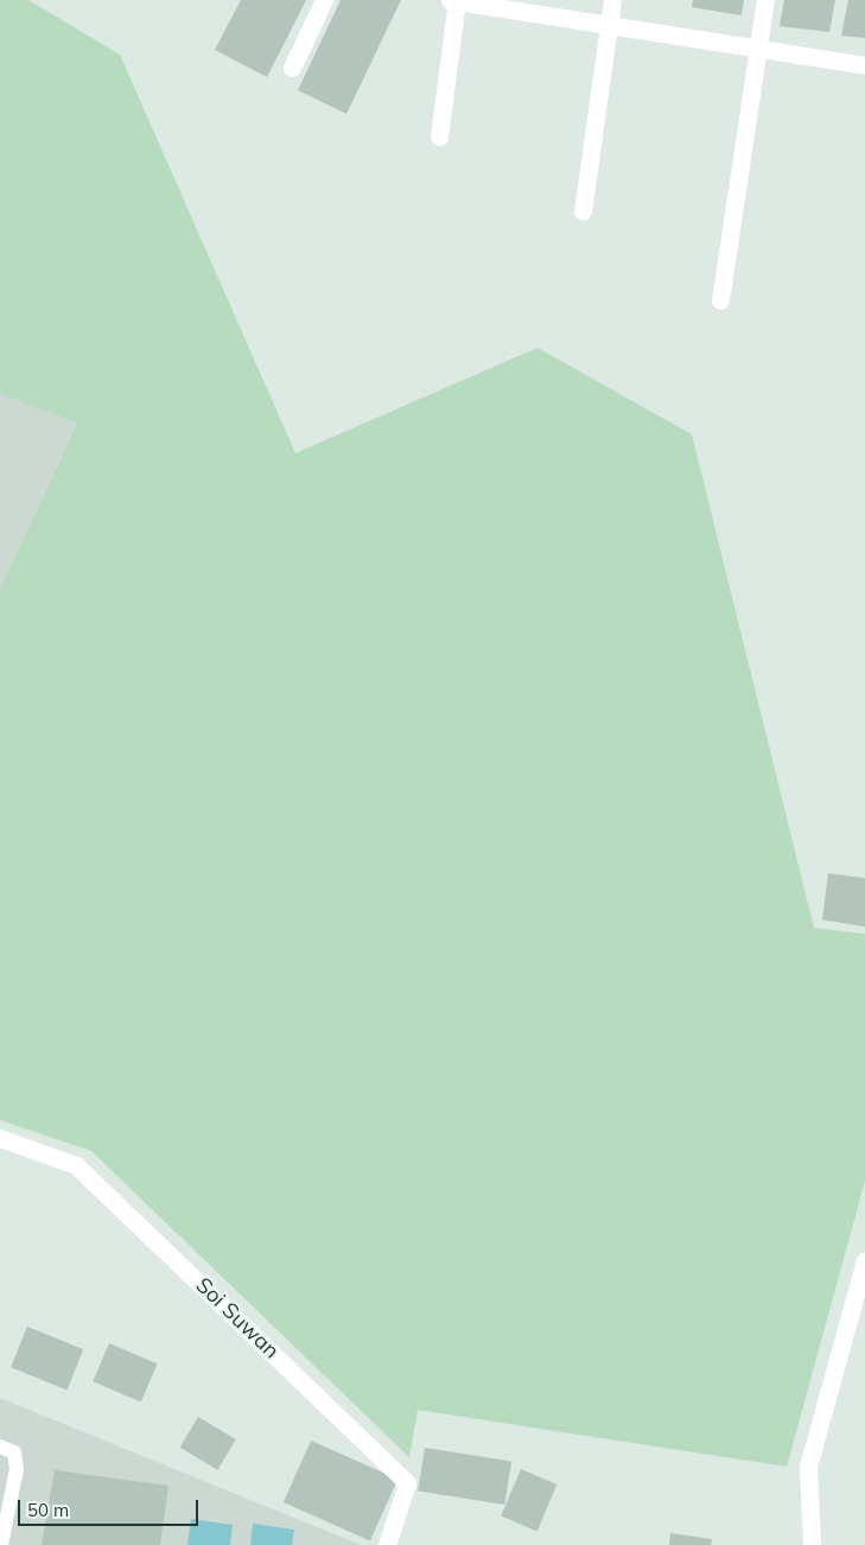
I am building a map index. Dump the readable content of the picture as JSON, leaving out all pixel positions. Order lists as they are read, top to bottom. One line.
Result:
{"streets":{"street":["Soi Suwan"]},"scale_bar":"50 m"}
